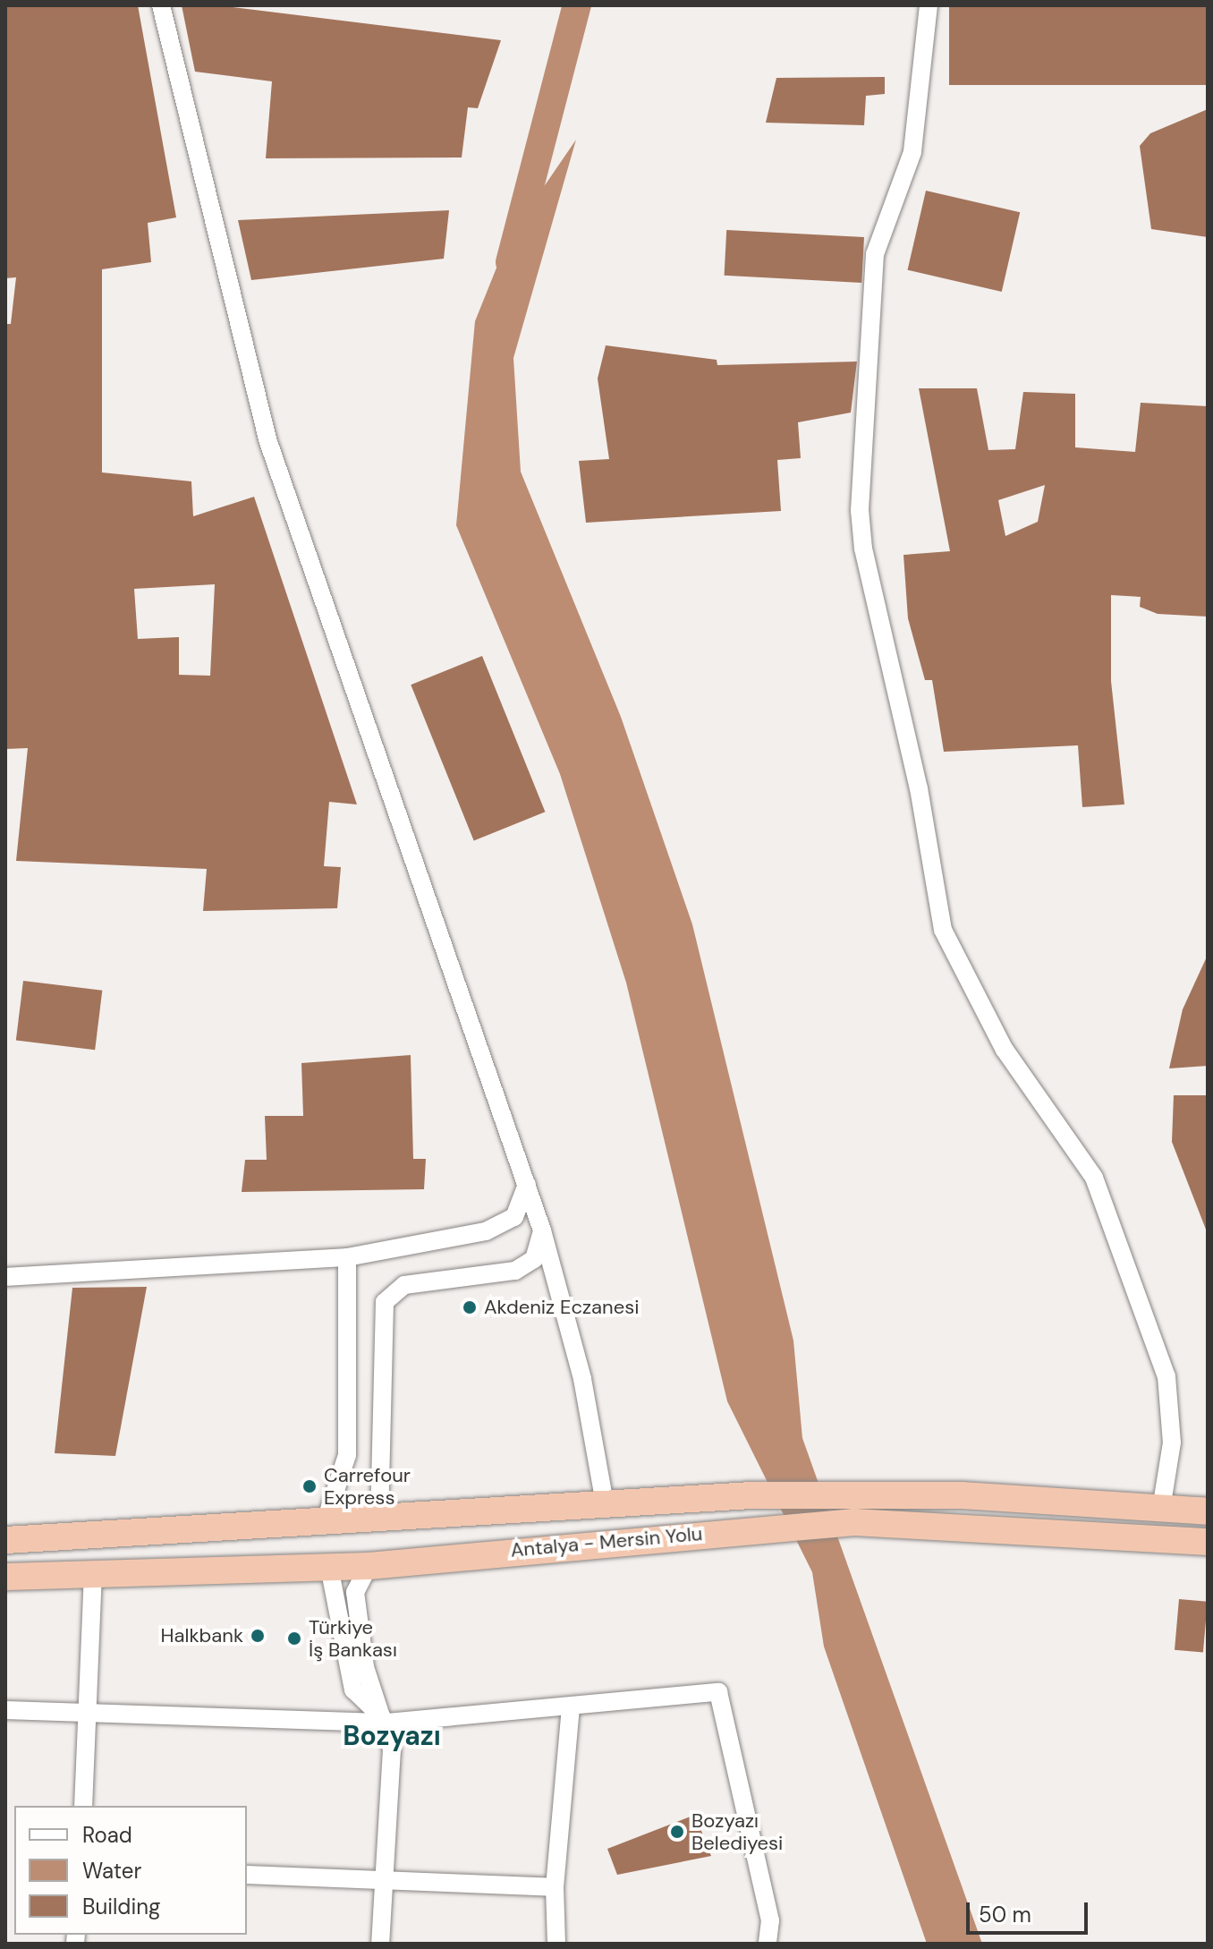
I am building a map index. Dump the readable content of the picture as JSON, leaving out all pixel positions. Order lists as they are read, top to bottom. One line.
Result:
{"streets":{"highway":["Antalya - Mersin Yolu"]},"districts":["Bozyazı"],"places":["Akdeniz Eczanesi","Carrefour Express","Halkbank","Türkiye İş Bankası","Bozyazı Belediyesi"],"legend":["Road","Water","Building"],"scale_bar":"50 m"}
